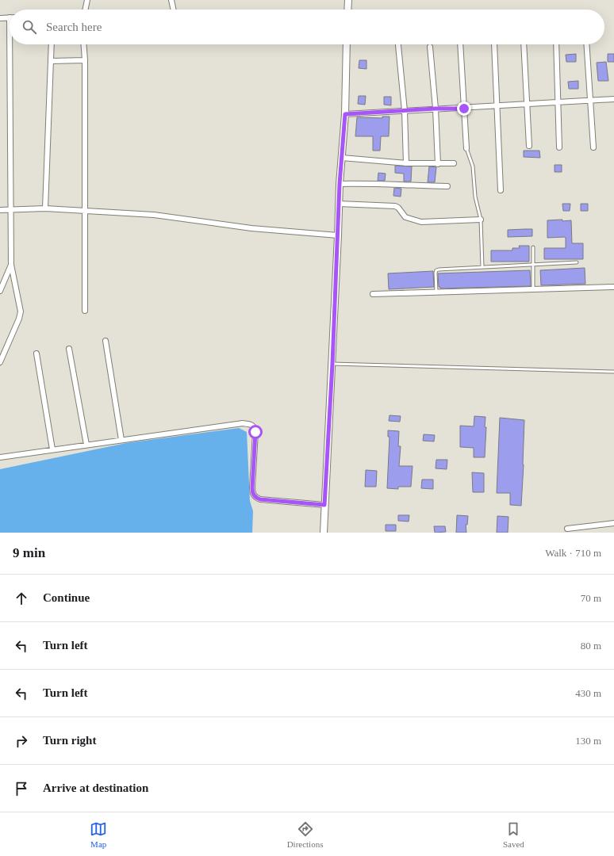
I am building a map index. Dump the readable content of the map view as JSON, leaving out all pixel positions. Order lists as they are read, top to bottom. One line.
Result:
{"page":{"search":"Search here","heading":["9 min","Walk · 710 m"],"list":[["Continue","70 m"],["Turn left","80 m"],["Turn left","430 m"],["Turn right","130 m"],"Arrive at destination"],"nav":["Map","Directions","Saved"]}}
